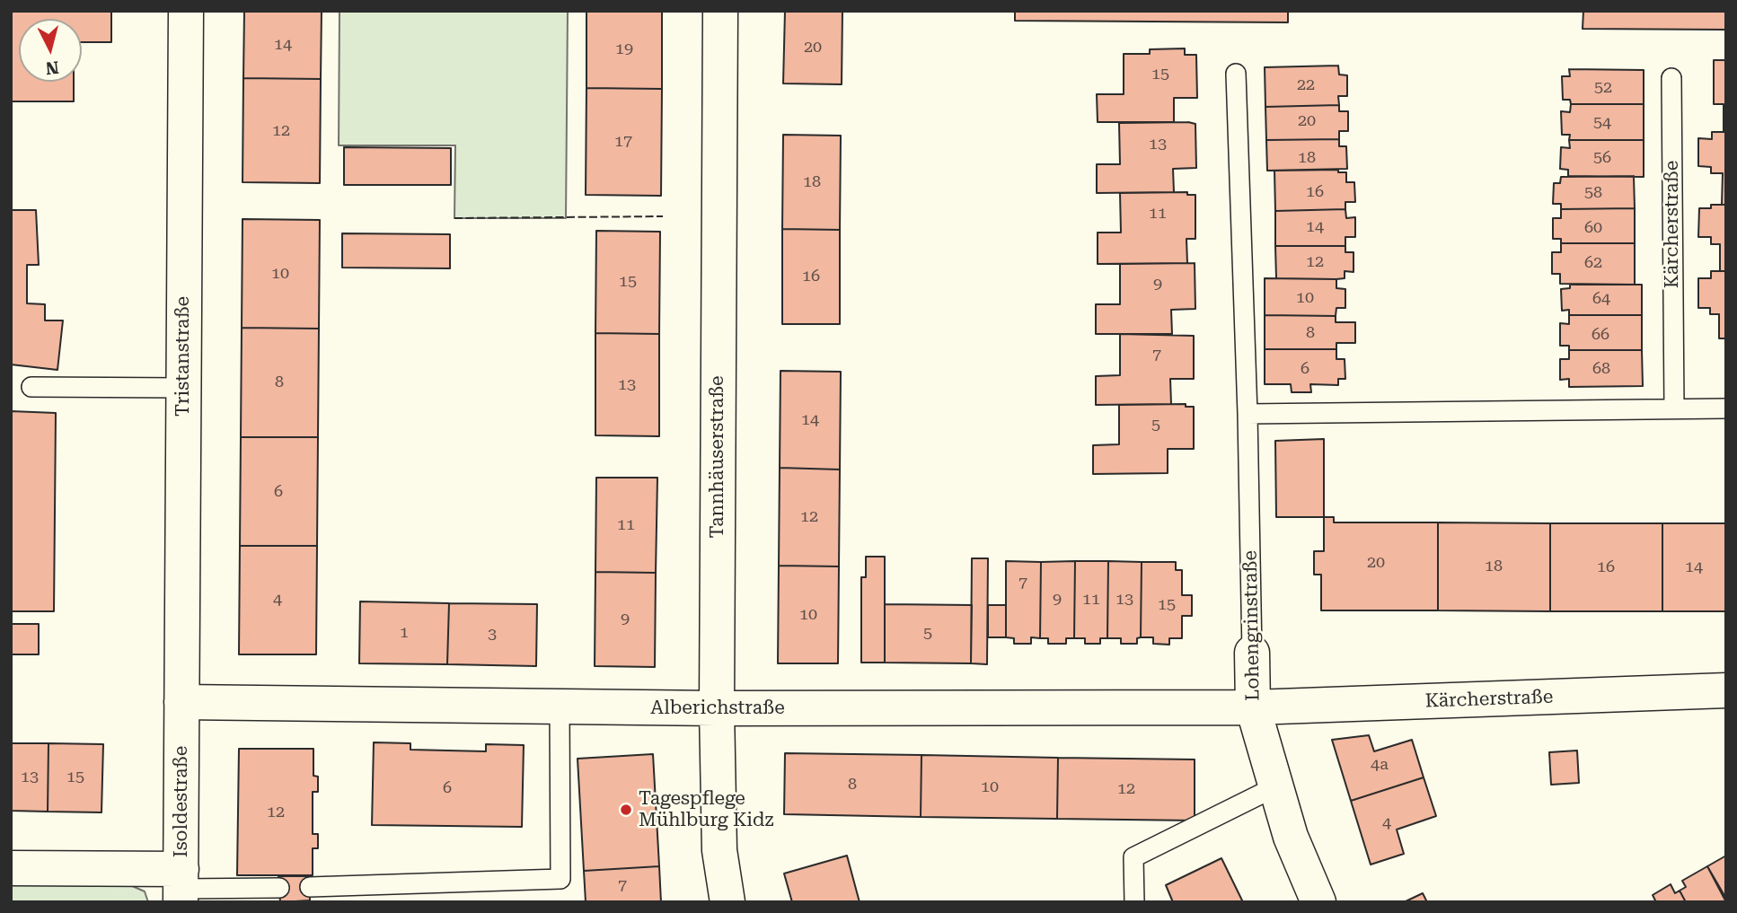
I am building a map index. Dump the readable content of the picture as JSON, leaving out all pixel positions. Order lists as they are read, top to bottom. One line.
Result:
{"streets":{"street":["Kärcherstraße","Tristanstraße","Tannhäuserstraße","Lohengrinstraße","Alberichstraße","Isoldestraße"]},"crossings":[["Kärcherstraße","Lohengrinstraße"],["Kärcherstraße","Alberichstraße"],["Tristanstraße","Alberichstraße"],["Tristanstraße","Isoldestraße"],["Tannhäuserstraße","Alberichstraße"],["Lohengrinstraße","Alberichstraße"],["Alberichstraße","Isoldestraße"]],"places":["Tagespflege Mühlburg Kidz"],"house_numbers":["14","20","19","15","22","52","20","54","12","17","13","18","56","18","16","58","11","14","60","12","62","10","16","15","9","10","64","8","66","7","6","68","8","13","14","5","6","12","11","20","18","16","14","7","4","9","11","13","15","10","9","1","5","3","4a","13","15","8","10","6","12","12","4","7"],"north":"bottom"}
